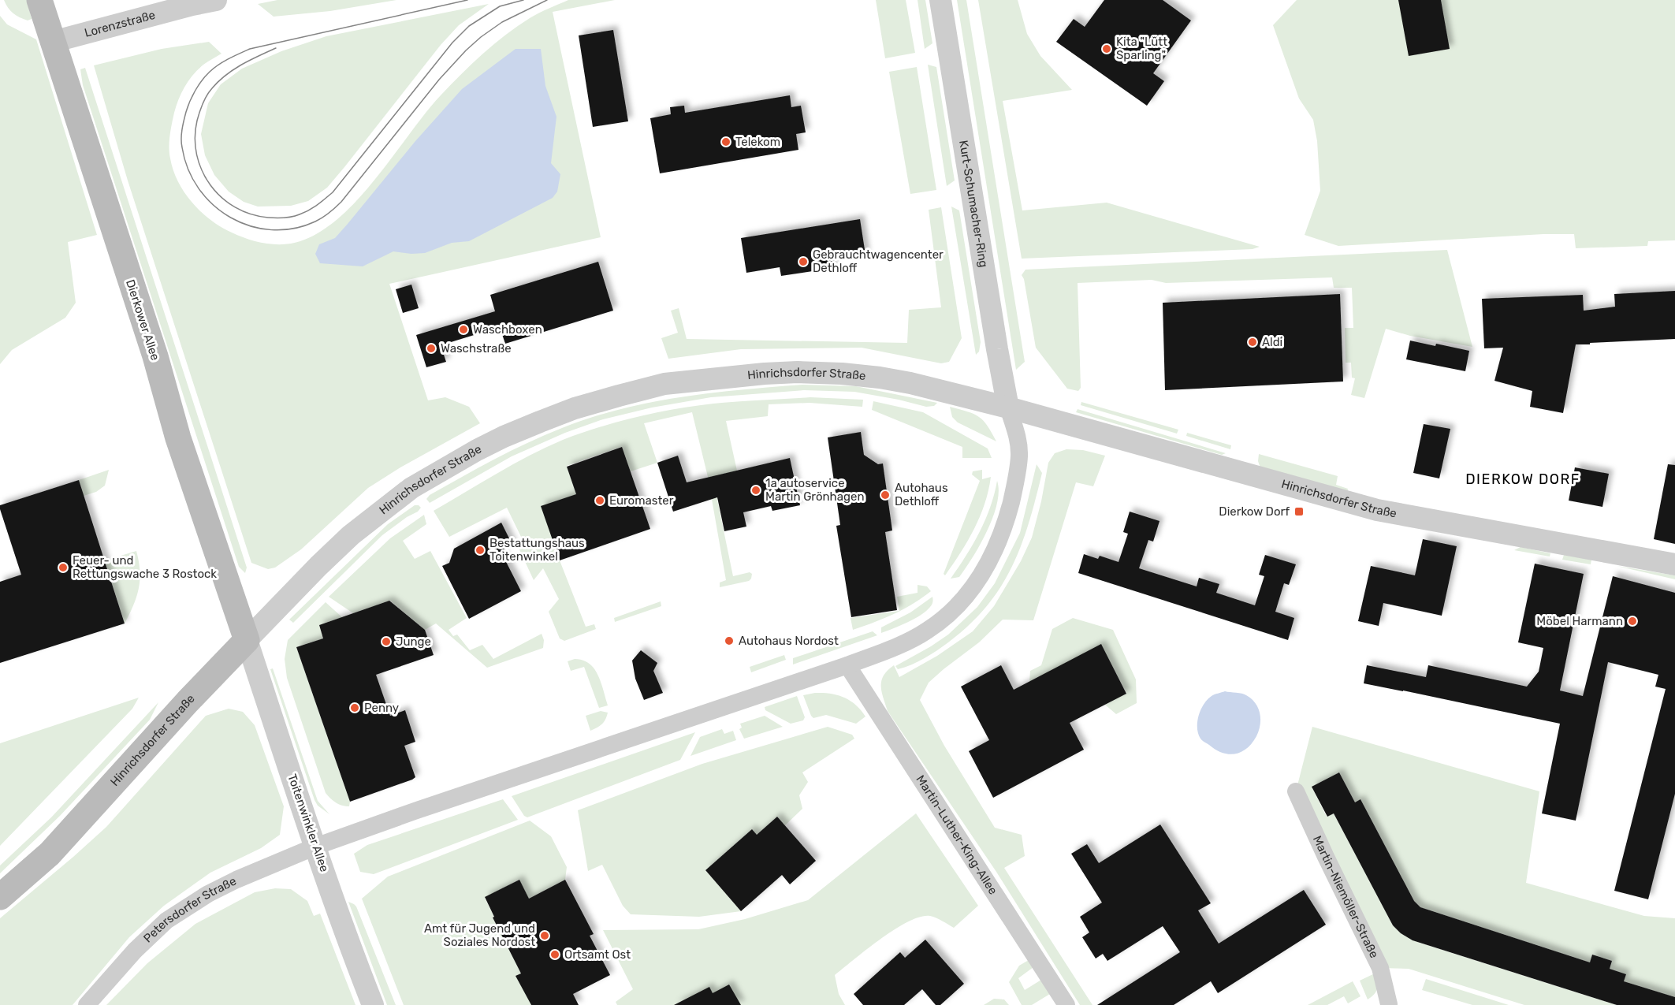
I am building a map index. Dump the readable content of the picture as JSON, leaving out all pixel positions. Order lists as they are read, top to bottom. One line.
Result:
{"streets":{"main road":["Dierkower Allee","Hinrichsdorfer Straße"],"street":["Lorenzstraße","Kurt-Schumacher-Ring","Toitenwinkler Allee","Martin-Luther-King-Allee","Martin-Niemöller-Straße","Petersdorfer Straße"]},"crossings":[["Lorenzstraße","Dierkower Allee"],["Kurt-Schumacher-Ring","Hinrichsdorfer Straße"],["Dierkower Allee","Hinrichsdorfer Straße"],["Dierkower Allee","Toitenwinkler Allee"],["Hinrichsdorfer Straße","Toitenwinkler Allee"],["Toitenwinkler Allee","Petersdorfer Straße"]],"districts":["DIERKOW DORF"],"places":{"other":["Kita \"Lütt Sparling\"","Telekom","Gebrauchtwagencenter Dethloff","Waschboxen","Aldi","Waschstraße","1a autoservice Martin Grönhagen","Autohaus Dethloff","Euromaster","Bestattungshaus Toitenwinkel","Feuer- und Rettungswache 3 Rostock","Möbel Harmann","Autohaus Nordost","Junge","Penny","Amt für Jugend und Soziales Nordost","Ortsamt Ost"],"transit":["Dierkow Dorf"]}}
